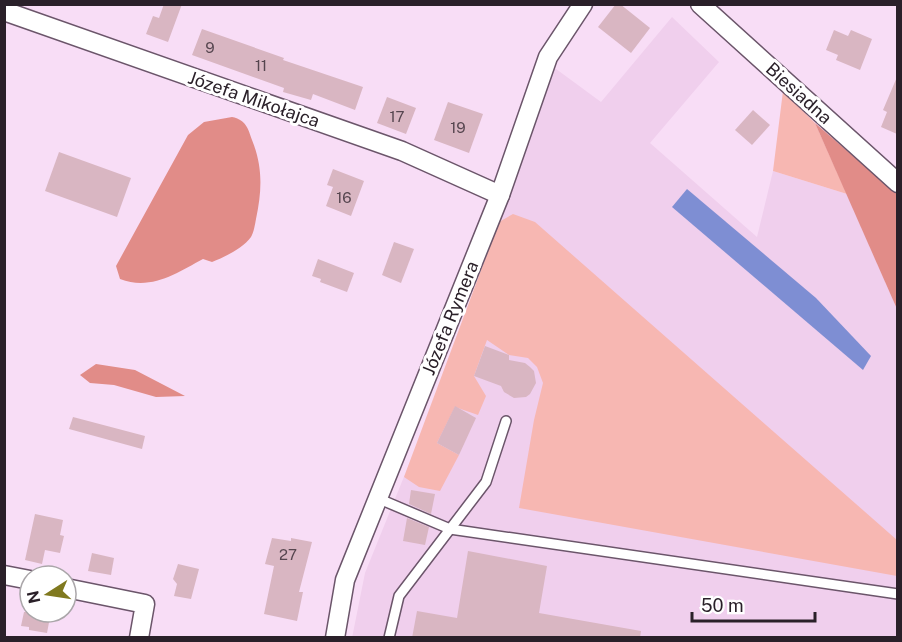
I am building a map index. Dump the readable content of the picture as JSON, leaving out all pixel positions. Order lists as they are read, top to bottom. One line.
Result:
{"streets":{"street":["Biesiadna","Józefa Mikołajca","Józefa Rymera"]},"crossings":[["Józefa Mikołajca","Józefa Rymera"]],"house_numbers":["9","11","17","19","16","27"],"scale_bar":"50 m","north":"left"}
